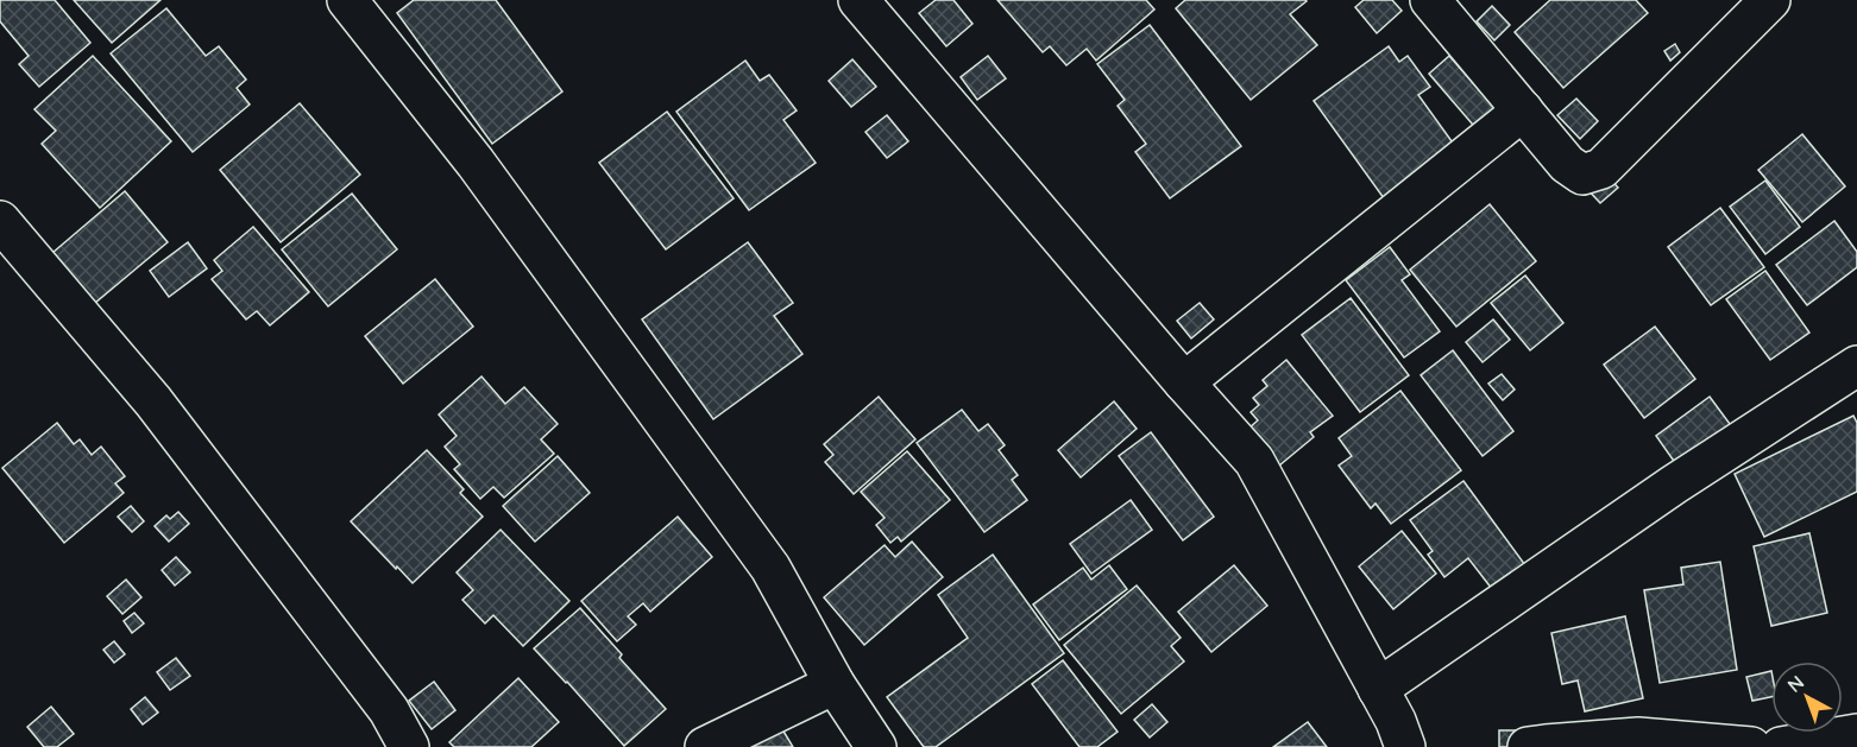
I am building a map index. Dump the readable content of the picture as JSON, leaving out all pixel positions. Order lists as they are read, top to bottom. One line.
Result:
{"north":"top left"}
